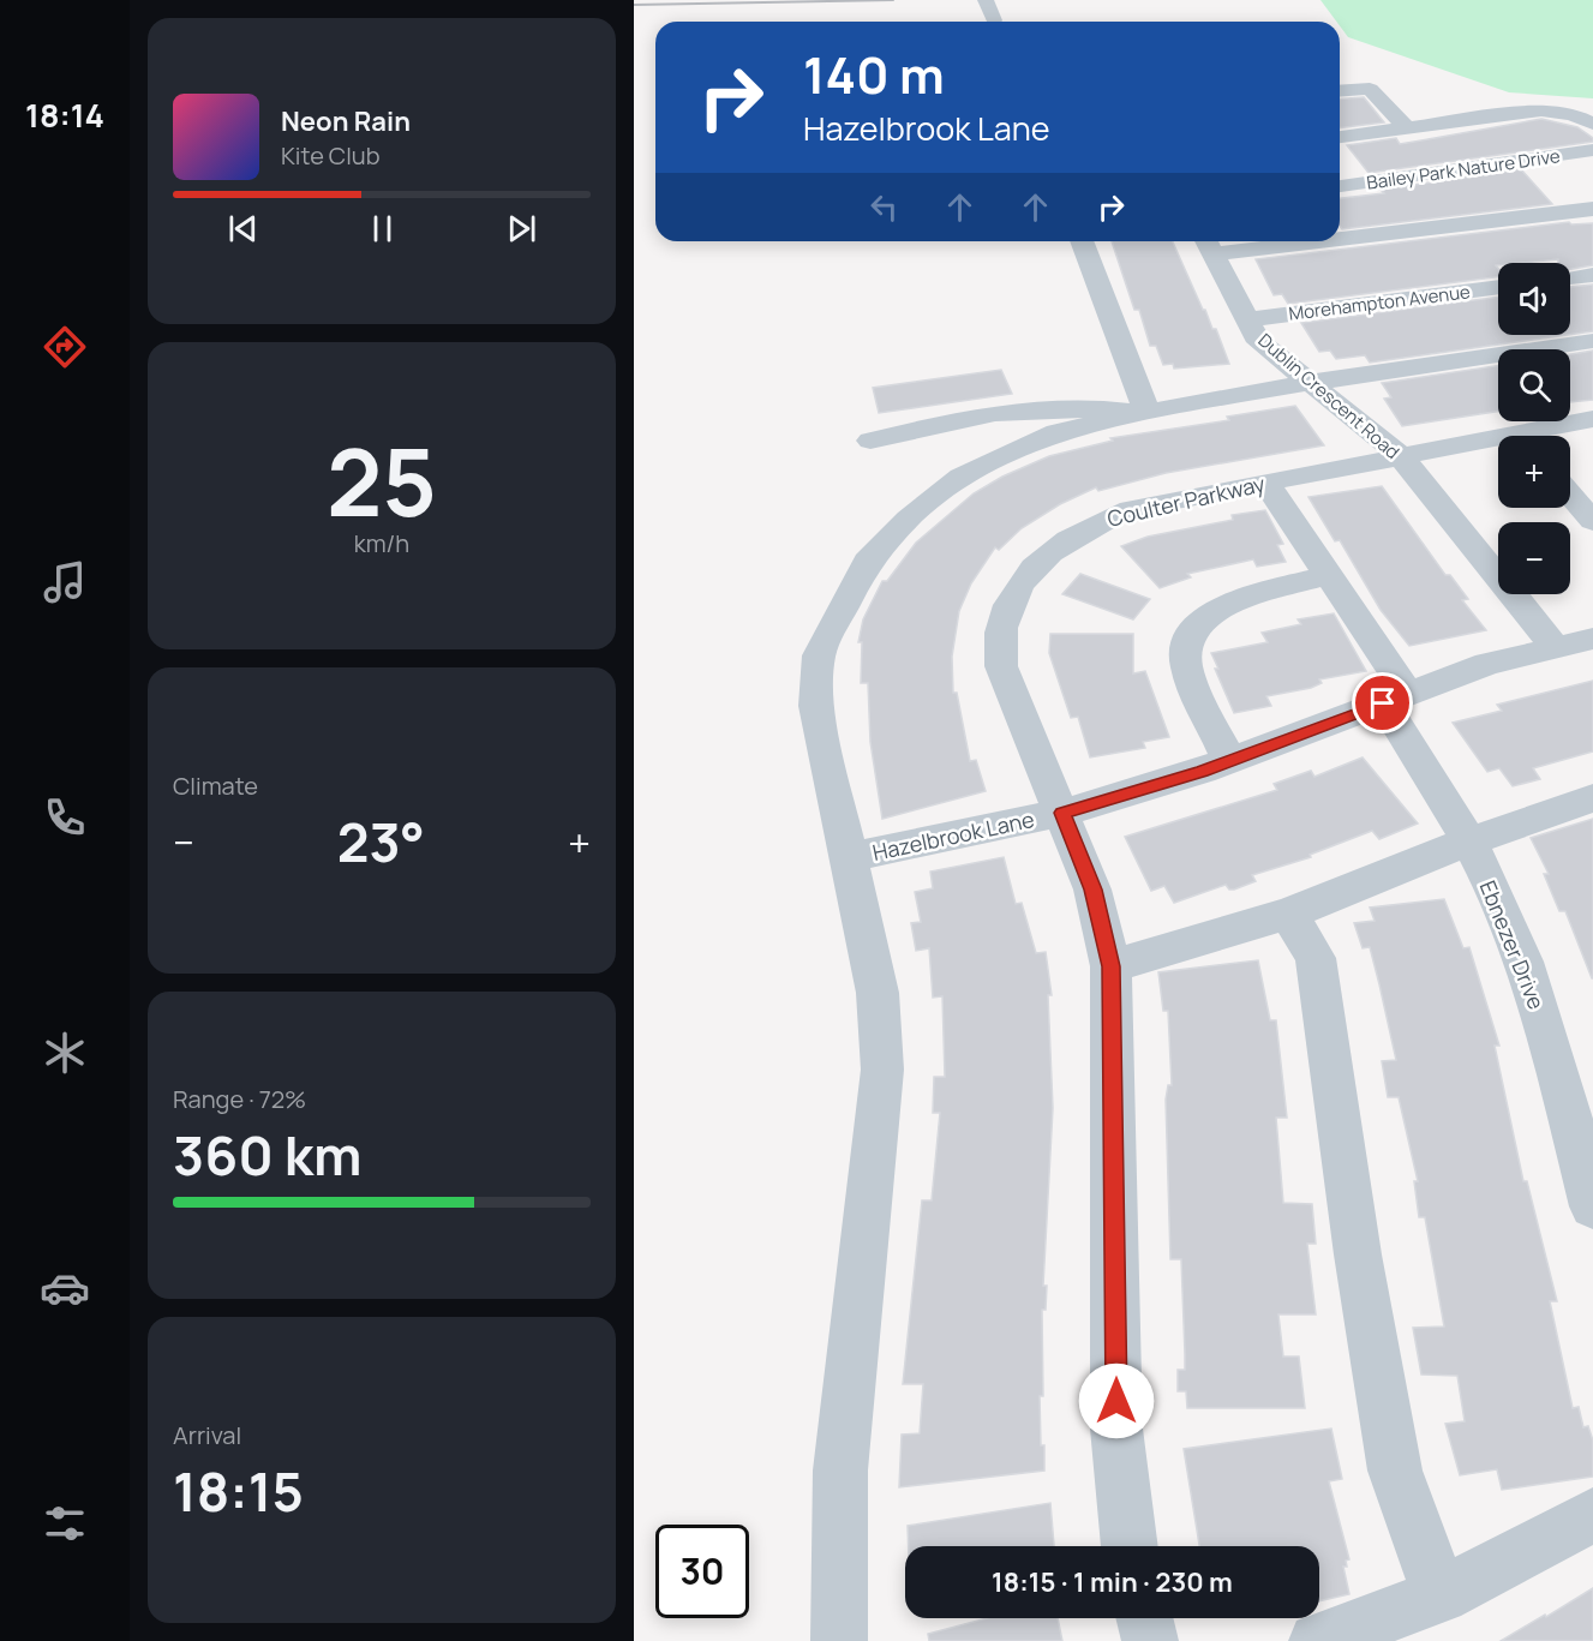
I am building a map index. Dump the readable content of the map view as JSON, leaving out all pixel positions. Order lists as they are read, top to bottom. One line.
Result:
{"streets":{"street":["Bailey Park Nature Drive","Morehampton Avenue","Dublin Crescent Road","Coulter Parkway","Hazelbrook Lane","Ebnezer Drive"]},"crossings":[["Morehampton Avenue","Dublin Crescent Road"],["Dublin Crescent Road","Coulter Parkway"],["Dublin Crescent Road","Hazelbrook Lane"],["Coulter Parkway","Hazelbrook Lane"],["Coulter Parkway","Ebnezer Drive"],["Hazelbrook Lane","Ebnezer Drive"]],"page":{"tabs":"18:14","turn":["140 m","Hazelbrook Lane"],"song":["Neon Rain","Kite Club"],"map_buttons":["+","−"],"tile":[["25","km/h"],"Climate",["Range · 72%","360 km"],["Arrival","18:15"]],"heat":["−","23°","+"],"limit":"30","trip":"18:15 · 1 min · 230 m"}}
